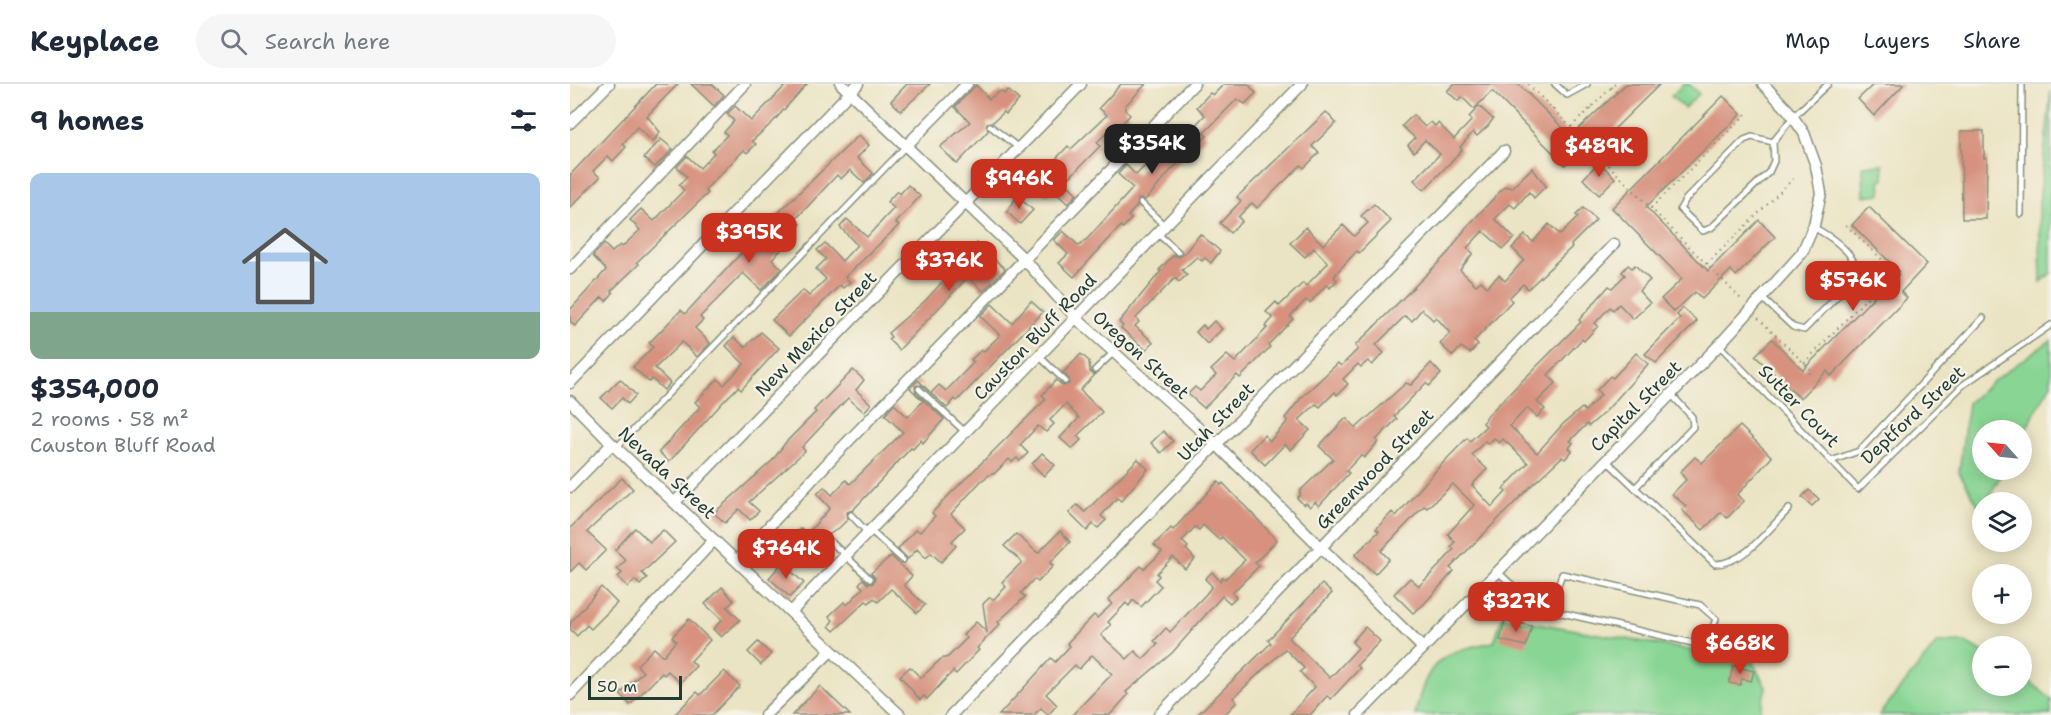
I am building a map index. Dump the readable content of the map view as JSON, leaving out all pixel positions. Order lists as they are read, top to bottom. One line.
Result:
{"streets":{"street":["New Mexico Street","Causton Bluff Road","Oregon Street","Capital Street","Utah Street","Greenwood Street","Nevada Street"],"lane":["Sutter Court","Deptford Street"]},"crossings":[["New Mexico Street","Oregon Street"],["New Mexico Street","Nevada Street"],["Causton Bluff Road","Oregon Street"],["Causton Bluff Road","Nevada Street"],["Oregon Street","Capital Street"],["Oregon Street","Utah Street"],["Oregon Street","Greenwood Street"],["Capital Street","Sutter Court"],["Sutter Court","Deptford Street"]],"scale_bar":"50 m","north":"top left","page":{"header":"Keyplace","search":"Search here","nav":["Map","Layers","Share"],"heading":"9 homes","price":["$354K","$489K","$946K","$395K","$376K","$576K","$764K","$327K","$668K"],"list":[{"name":"$354,000","note":"2 rooms · 58 m² · Causton Bluff Road"}],"map_buttons":["+","−"],"scale":"50 m"}}
